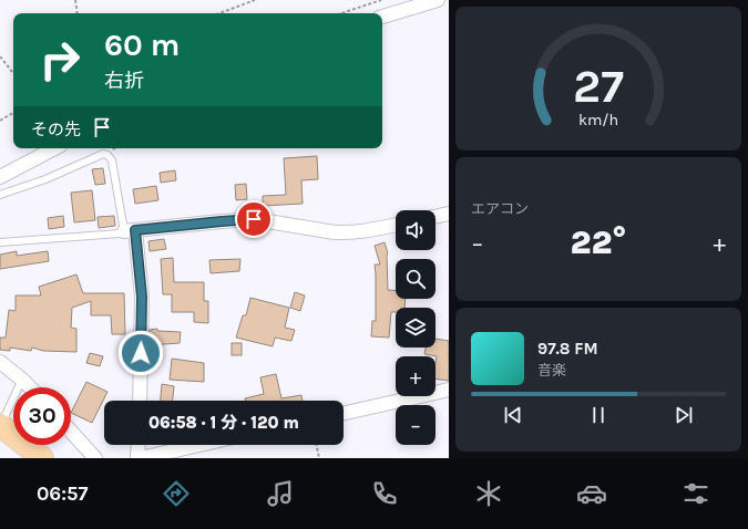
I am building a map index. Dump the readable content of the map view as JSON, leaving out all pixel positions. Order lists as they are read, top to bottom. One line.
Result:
{"page":{"turn":["60 m","右折"],"then":"その先","tile":"エアコン","map_buttons":["+","−"],"heat":["−","22°","+"],"song":["97.8 FM","音楽"],"limit":"30","trip":"06:58 · 1 分 · 120 m","tabs":"06:57","gauge":["27","km/h"]}}
